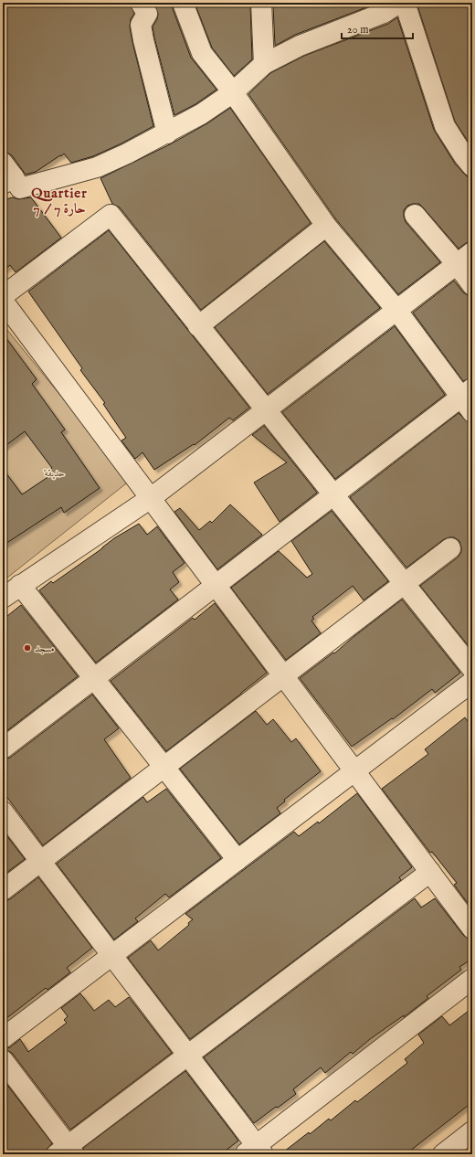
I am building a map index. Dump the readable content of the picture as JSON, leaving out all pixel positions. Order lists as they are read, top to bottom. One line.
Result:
{"districts":["Quartier 7 / حارة 7"],"parks":["حديقة"],"places":["مسجد"],"scale_bar":"20 m"}
